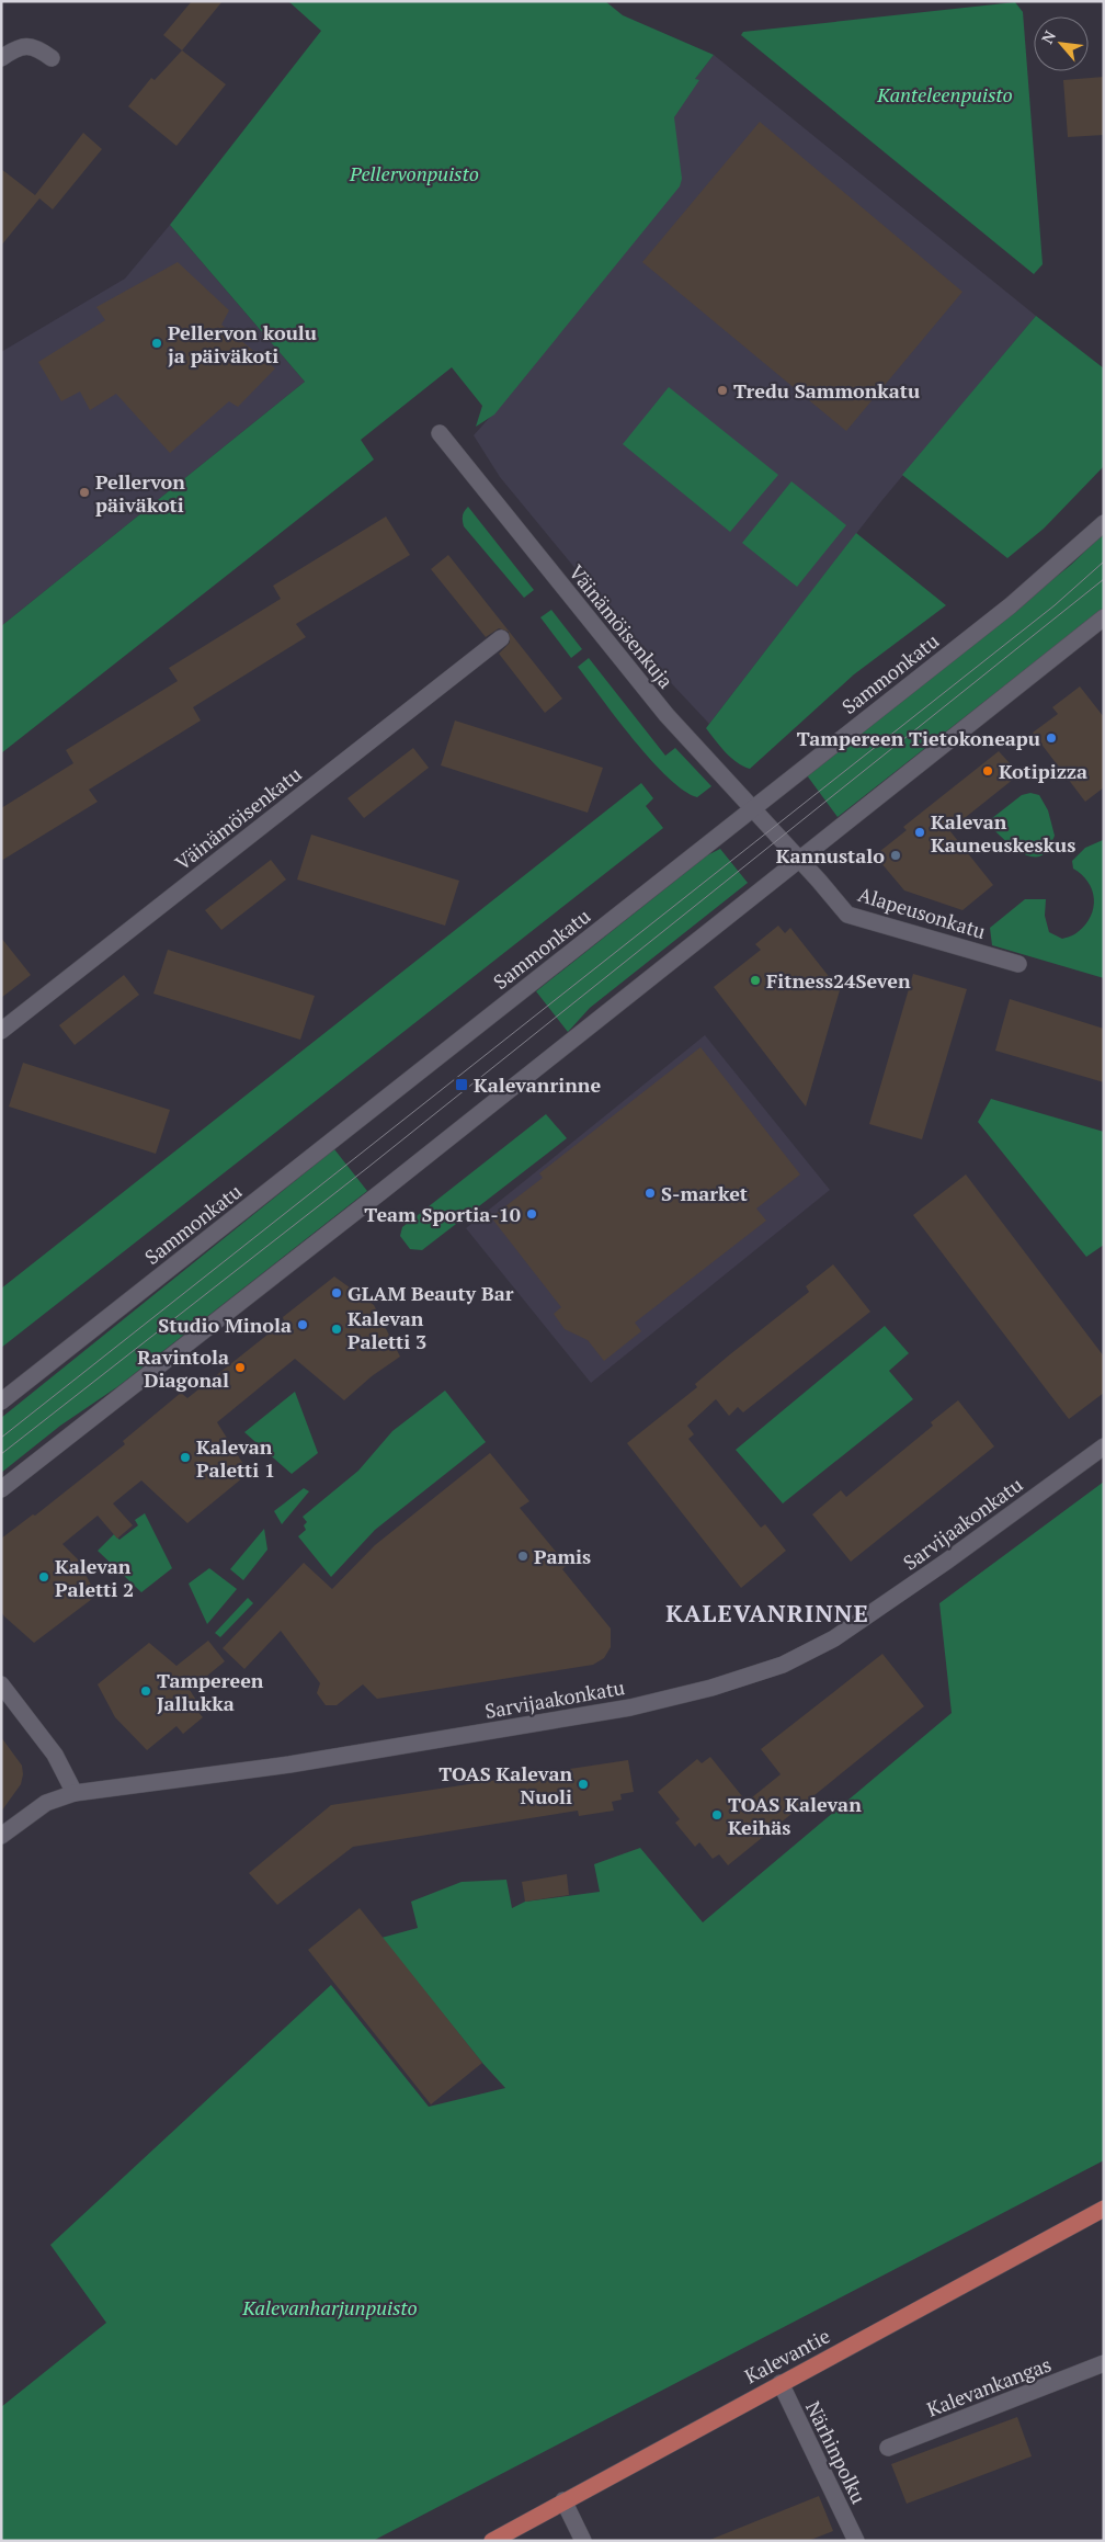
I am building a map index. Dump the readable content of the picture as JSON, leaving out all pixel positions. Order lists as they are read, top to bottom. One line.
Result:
{"streets":{"main road":["Kalevantie"],"street":["Väinämöisenkuja","Sammonkatu","Väinämöisenkatu","Alapeusonkatu","Sarvijaakonkatu","Kalevankangas","Närhinpolku"]},"crossings":[["Väinämöisenkuja","Sammonkatu"],["Väinämöisenkuja","Alapeusonkatu"],["Kalevantie","Närhinpolku"]],"districts":["KALEVANRINNE"],"parks":["Kanteleenpuisto","Pellervonpuisto","Kalevanharjunpuisto"],"places":{"other":["Pellervon koulu ja päiväkoti","Tredu Sammonkatu","Pellervon päiväkoti","Tampereen Tietokoneapu","Kotipizza","Kalevan Kauneuskeskus","Kannustalo","Fitness24Seven","S-market","Team Sportia-10","GLAM Beauty Bar","Studio Minola","Kalevan Paletti 3","Ravintola Diagonal","Kalevan Paletti 1","Pamis","Kalevan Paletti 2","Tampereen Jallukka","TOAS Kalevan Nuoli","TOAS Kalevan Keihäs"],"transit":["Kalevanrinne"]},"north":"top left"}
